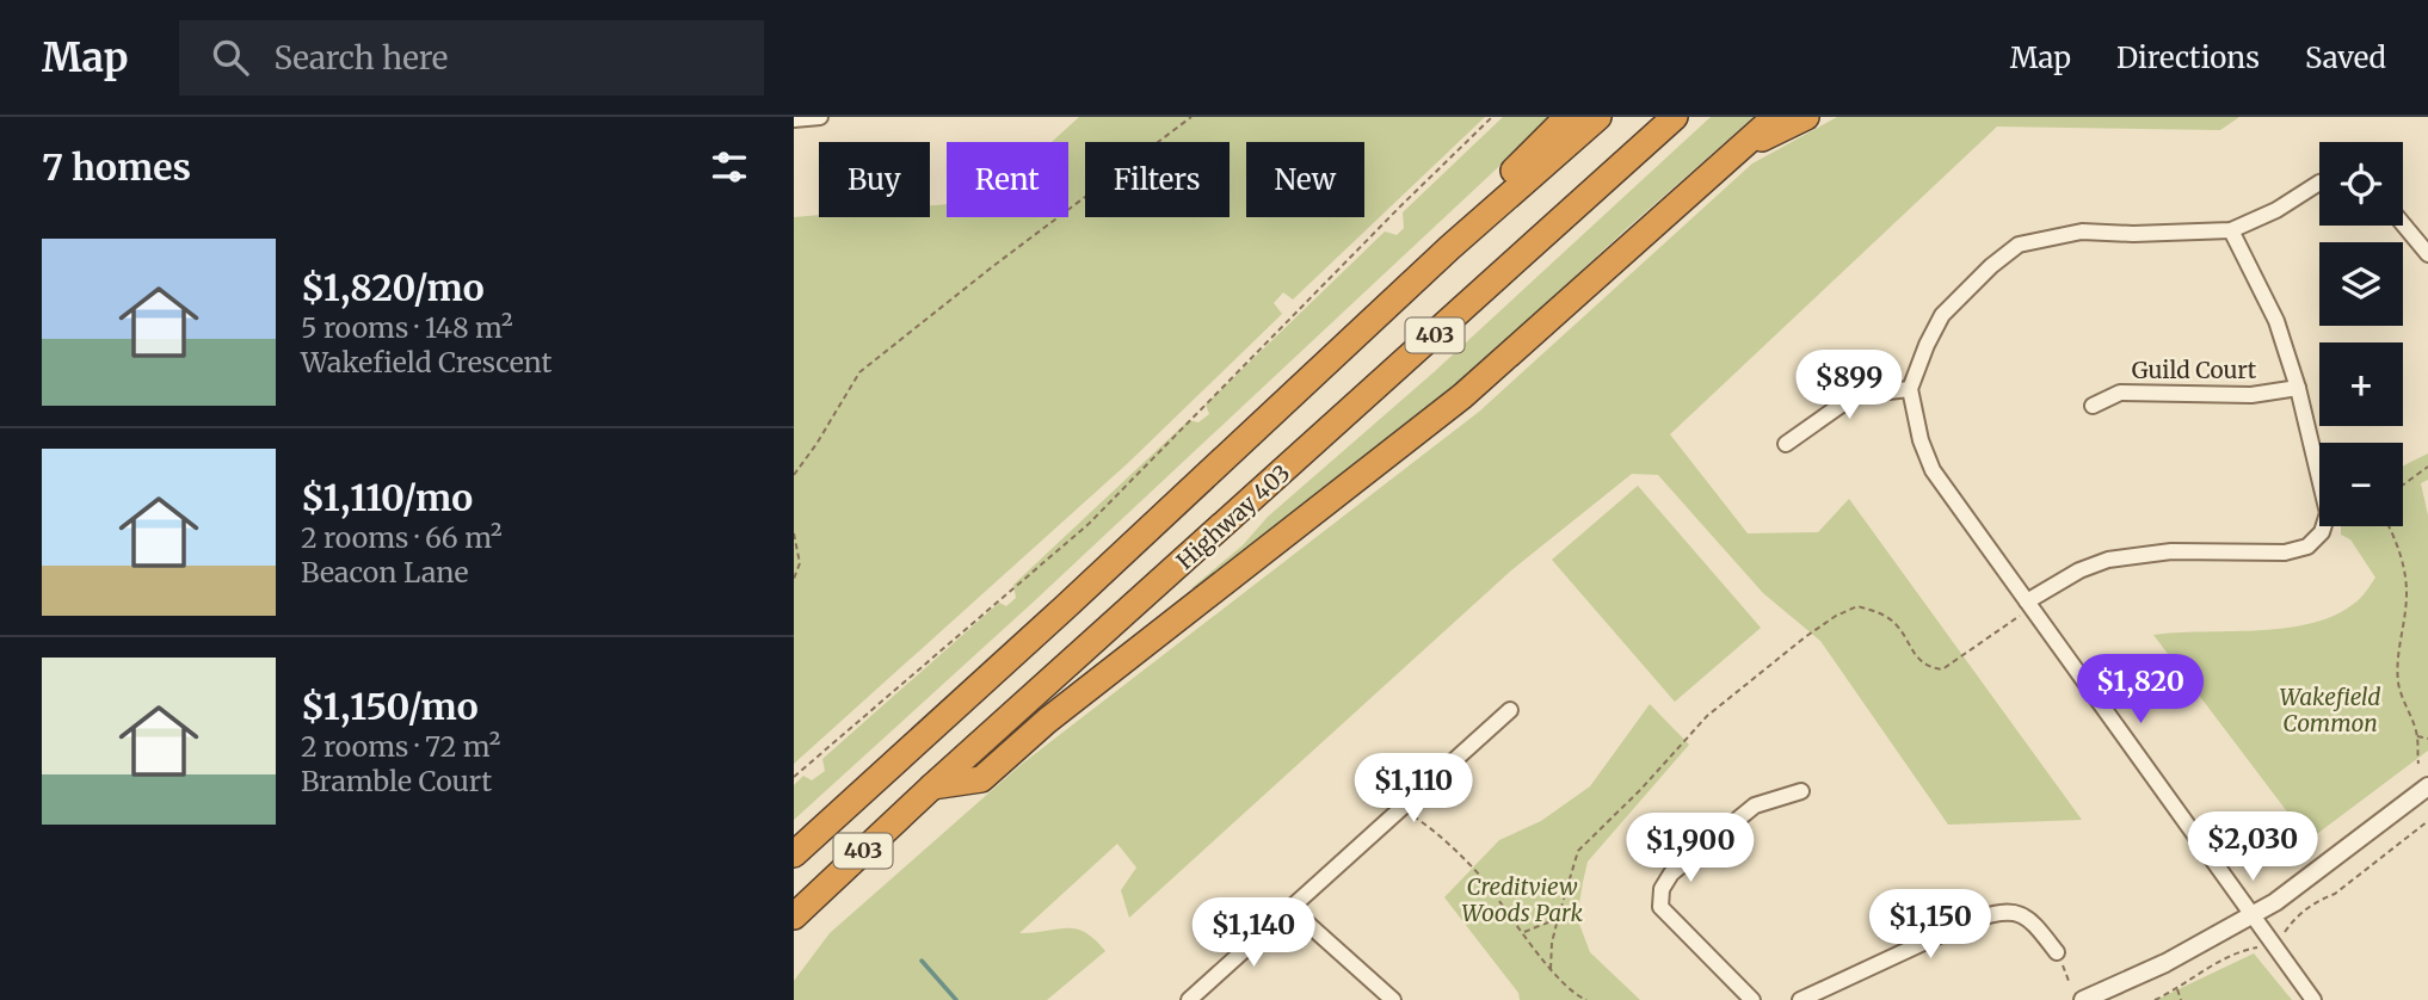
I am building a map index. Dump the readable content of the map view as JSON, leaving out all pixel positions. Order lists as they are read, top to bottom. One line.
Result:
{"streets":{"highway":["403","Highway 403"],"street":["Guild Court"]},"parks":["Wakefield Common","Creditview Woods Park"],"page":{"header":"Map","search":"Search here","nav":["Map","Directions","Saved"],"heading":"7 homes","map_buttons":["+","−"],"chip":["Buy","Rent","Filters","New"],"list":[{"name":"$1,820/mo","note":"5 rooms · 148 m² · Wakefield Crescent"},{"name":"$1,110/mo","note":"2 rooms · 66 m² · Beacon Lane"},{"name":"$1,150/mo","note":"2 rooms · 72 m² · Bramble Court"}],"price":["$899","$1,820","$1,110","$2,030","$1,900","$1,150","$1,140"]}}
